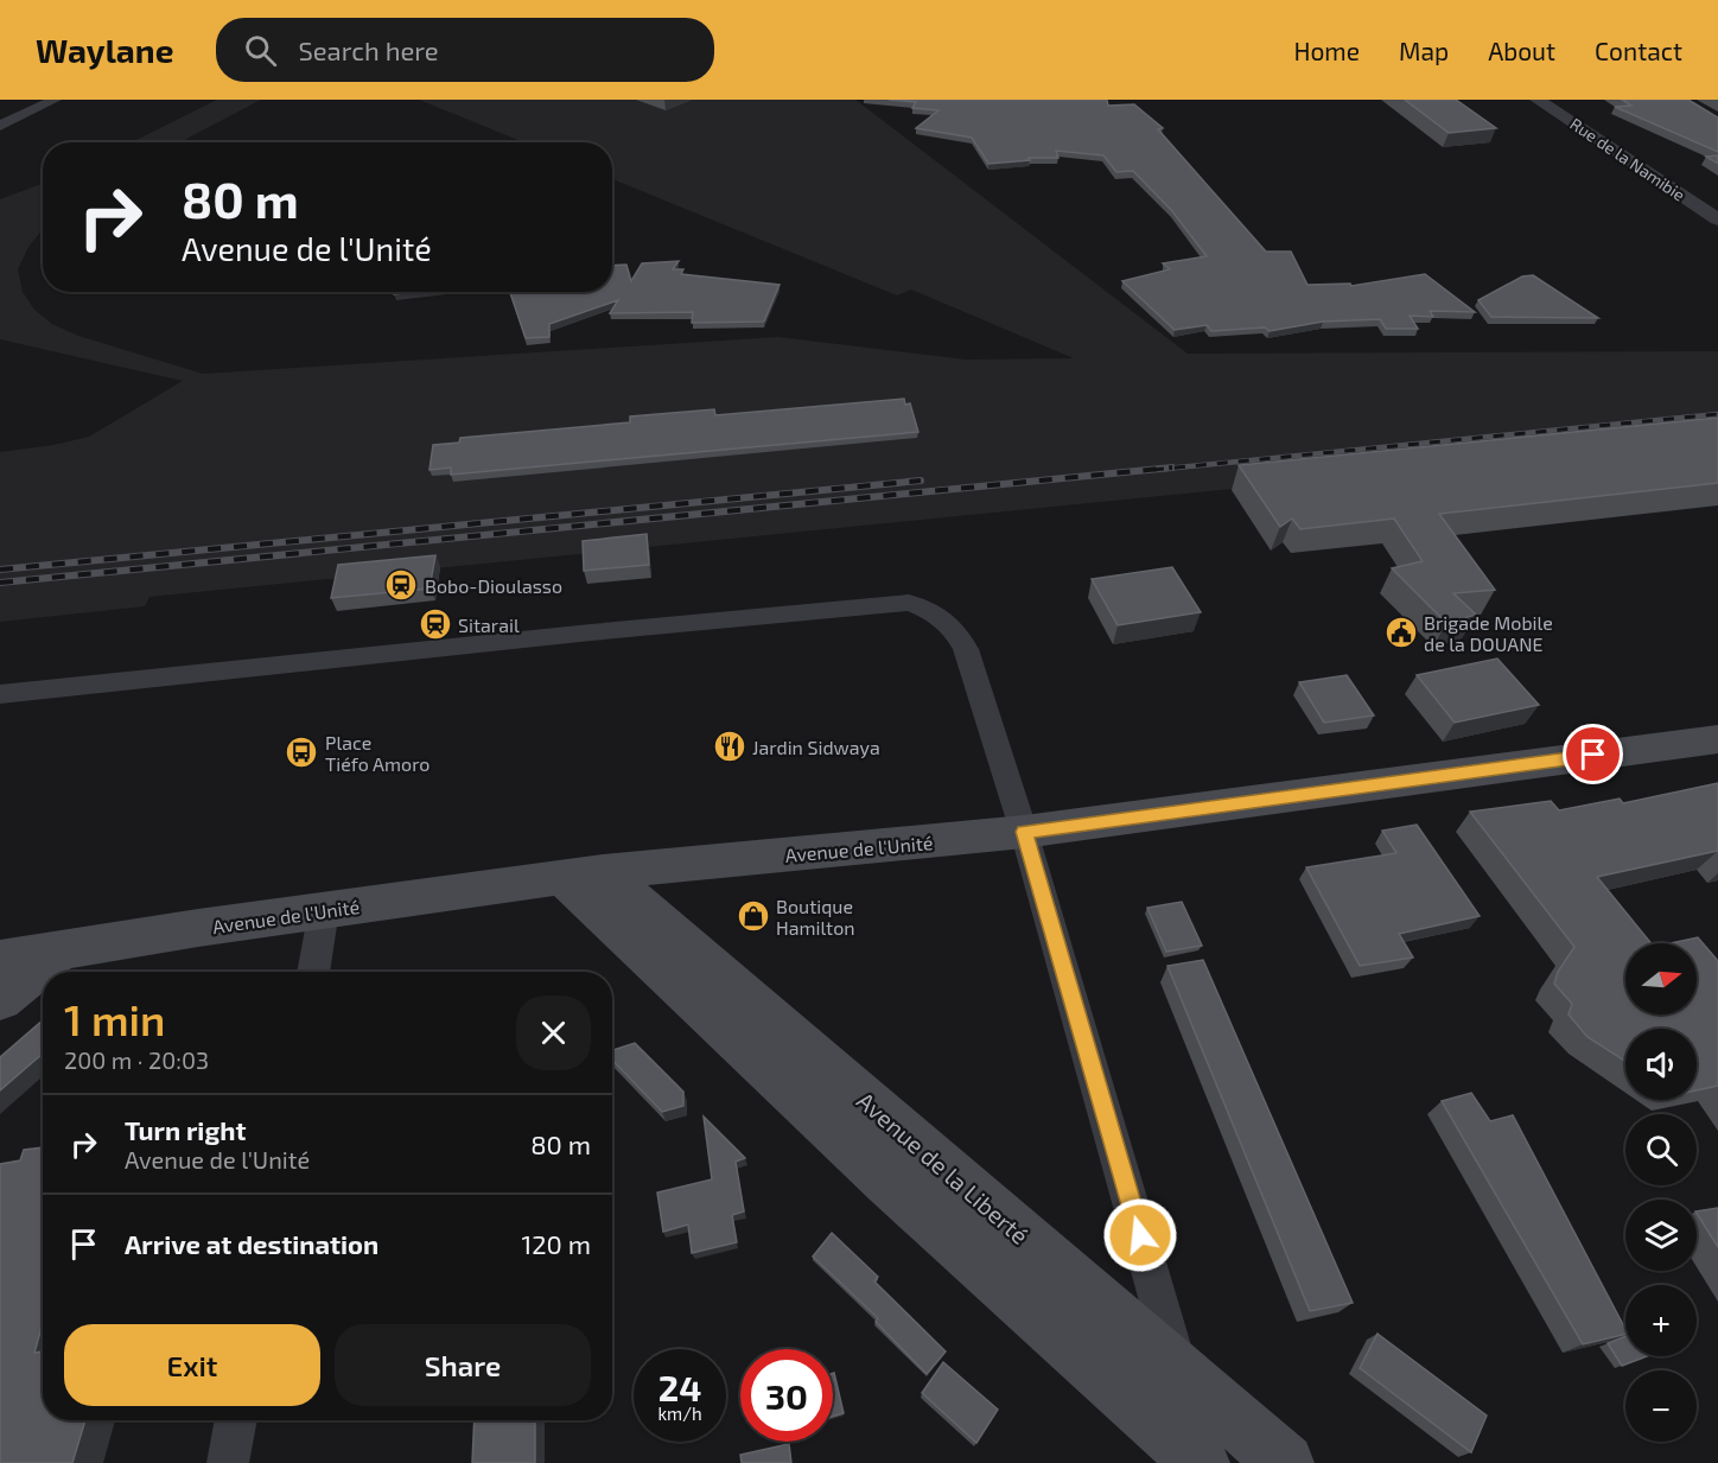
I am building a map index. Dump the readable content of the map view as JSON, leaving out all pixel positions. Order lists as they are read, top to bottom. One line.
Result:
{"streets":{"main road":["Avenue de l'Unité","Avenue de la Liberté"],"street":["Rue de la Namibie"]},"crossings":[["Avenue de l'Unité","Avenue de la Liberté"]],"places":{"station":["Bobo-Dioulasso","Sitarail"],"public building":["Brigade Mobile de la DOUANE"],"restaurant":["Jardin Sidwaya"],"bus stop":["Place Tiéfo Amoro"],"shop":["Boutique Hamilton"]},"north":"right","page":{"header":"Waylane","search":"Search here","nav":["Home","Map","About","Contact"],"turn":["80 m","Avenue de l'Unité"],"map_buttons":["+","−"],"heading":["1 min","200 m · 20:03"],"list":[{"name":"Turn right","note":"Avenue de l'Unité","value":"80 m"},{"name":"Arrive at destination","value":"120 m"}],"buttons":["Exit","Share"],"speed":"24 km/h","limit":"30"}}
